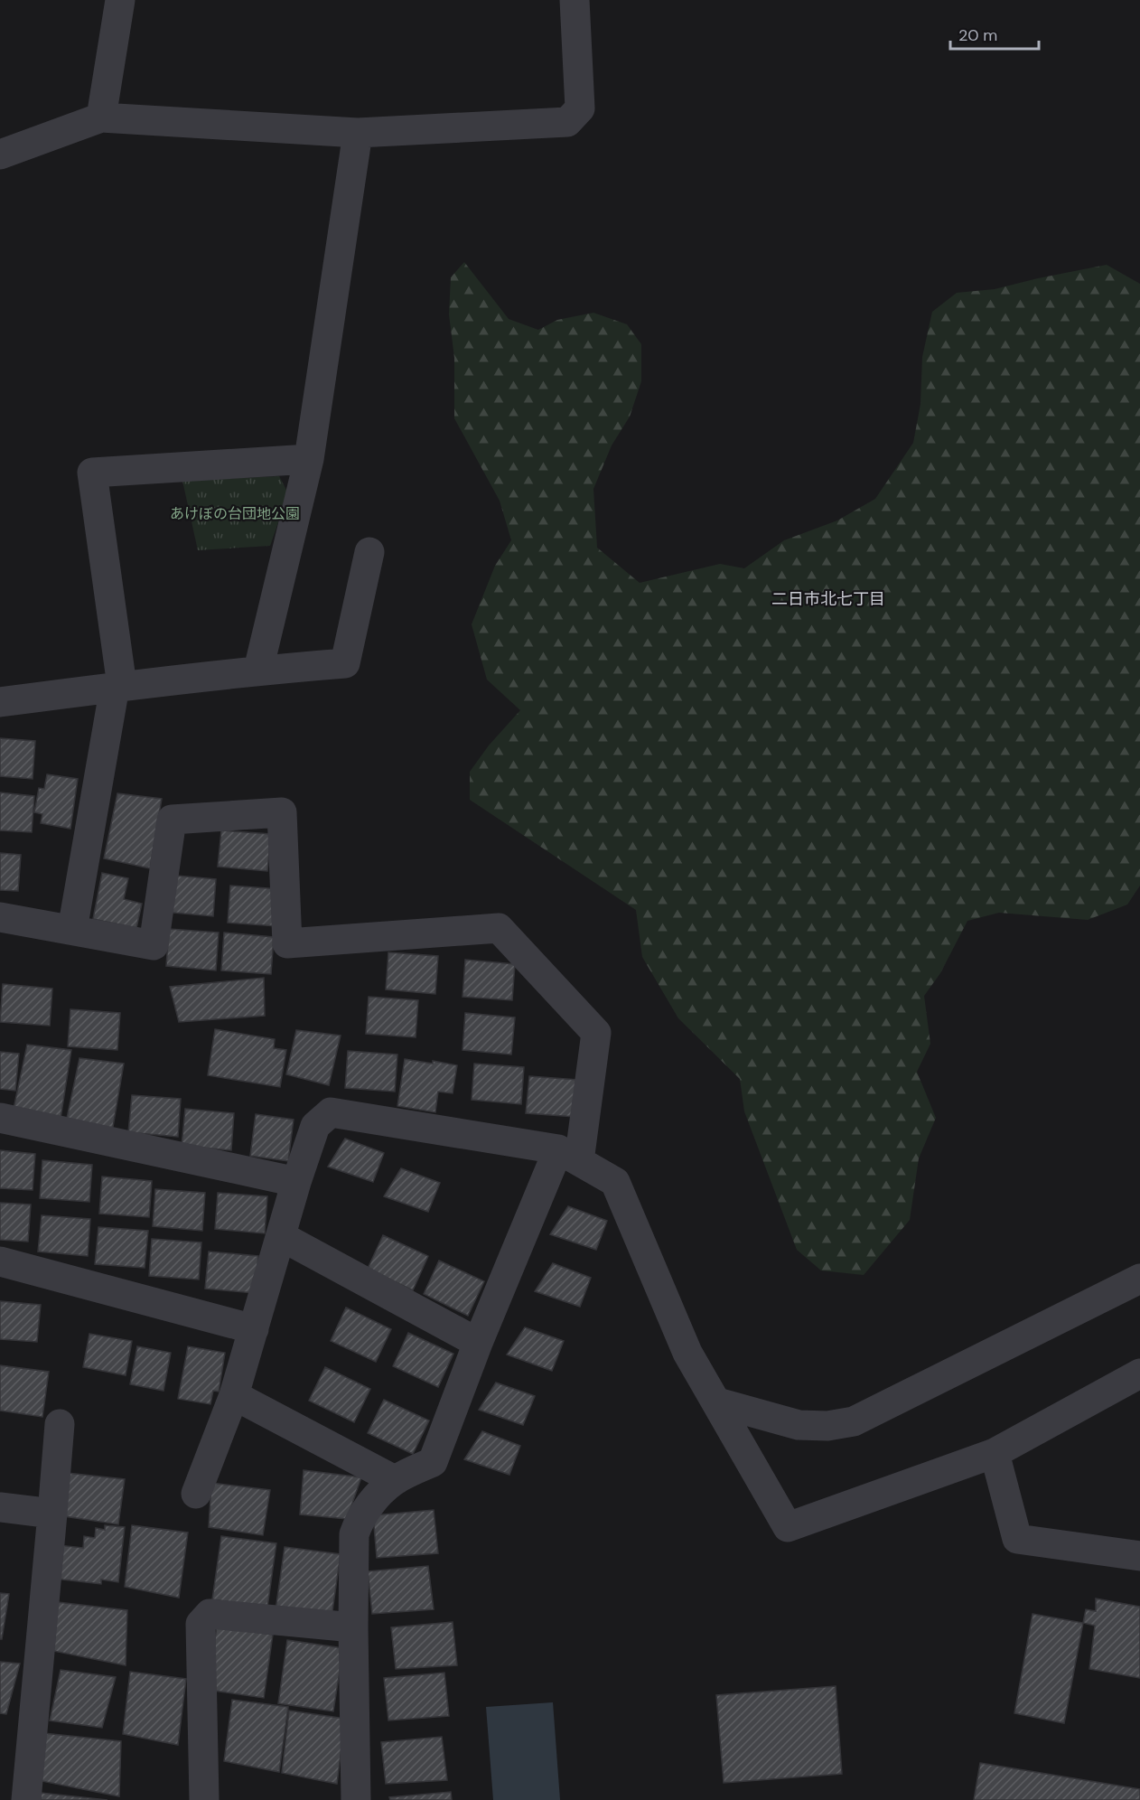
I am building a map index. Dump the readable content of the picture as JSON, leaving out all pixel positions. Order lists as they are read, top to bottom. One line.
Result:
{"districts":["二日市北七丁目"],"parks":["あけぼの台団地公園"],"scale_bar":"20 m"}
